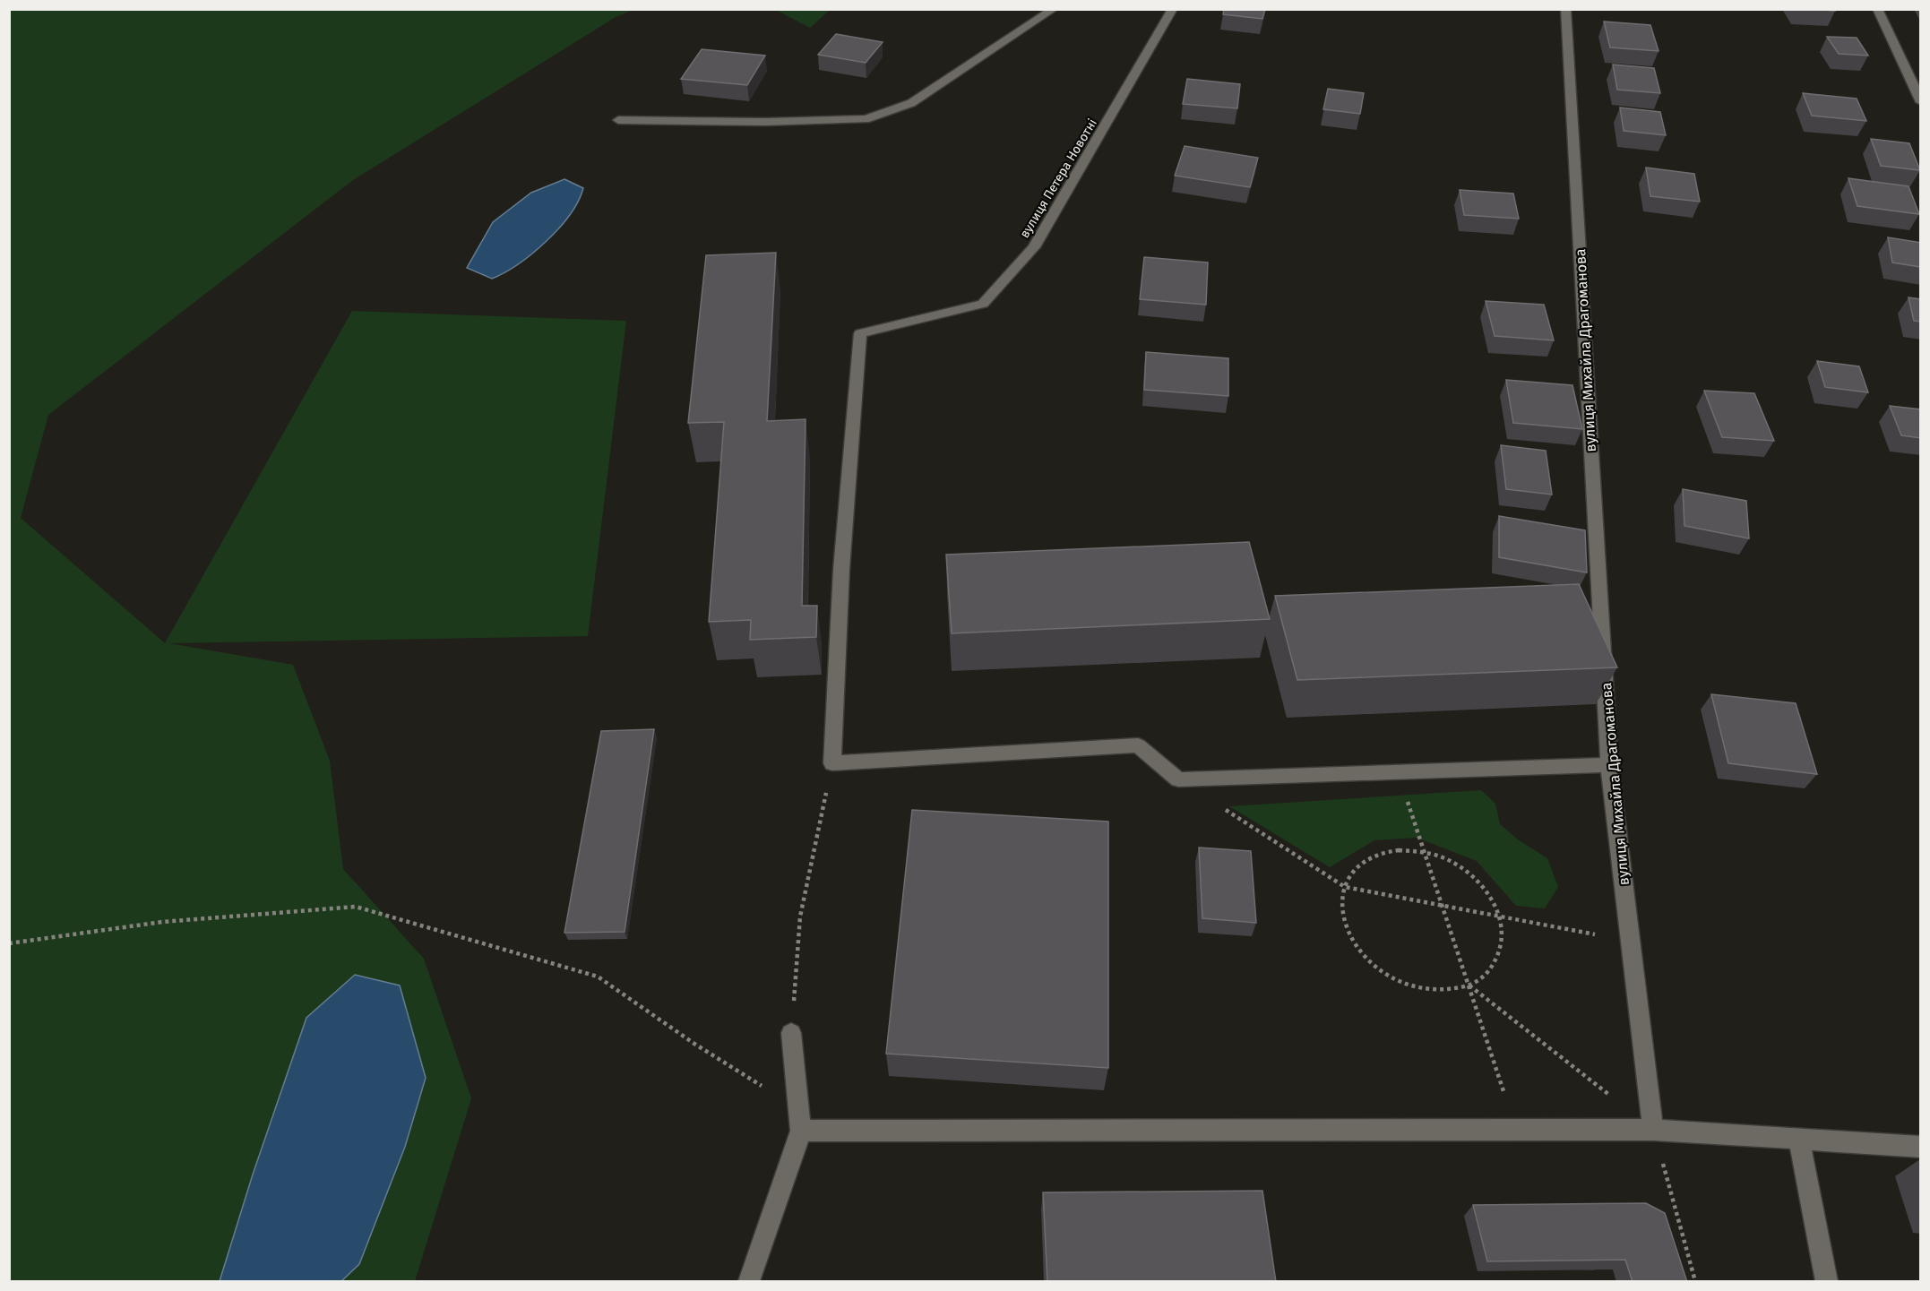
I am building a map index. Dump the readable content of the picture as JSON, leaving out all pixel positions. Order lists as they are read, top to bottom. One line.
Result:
{"streets":{"street":["вулиця Петера Новотні","вулиця Михайла Драгоманова"]}}
